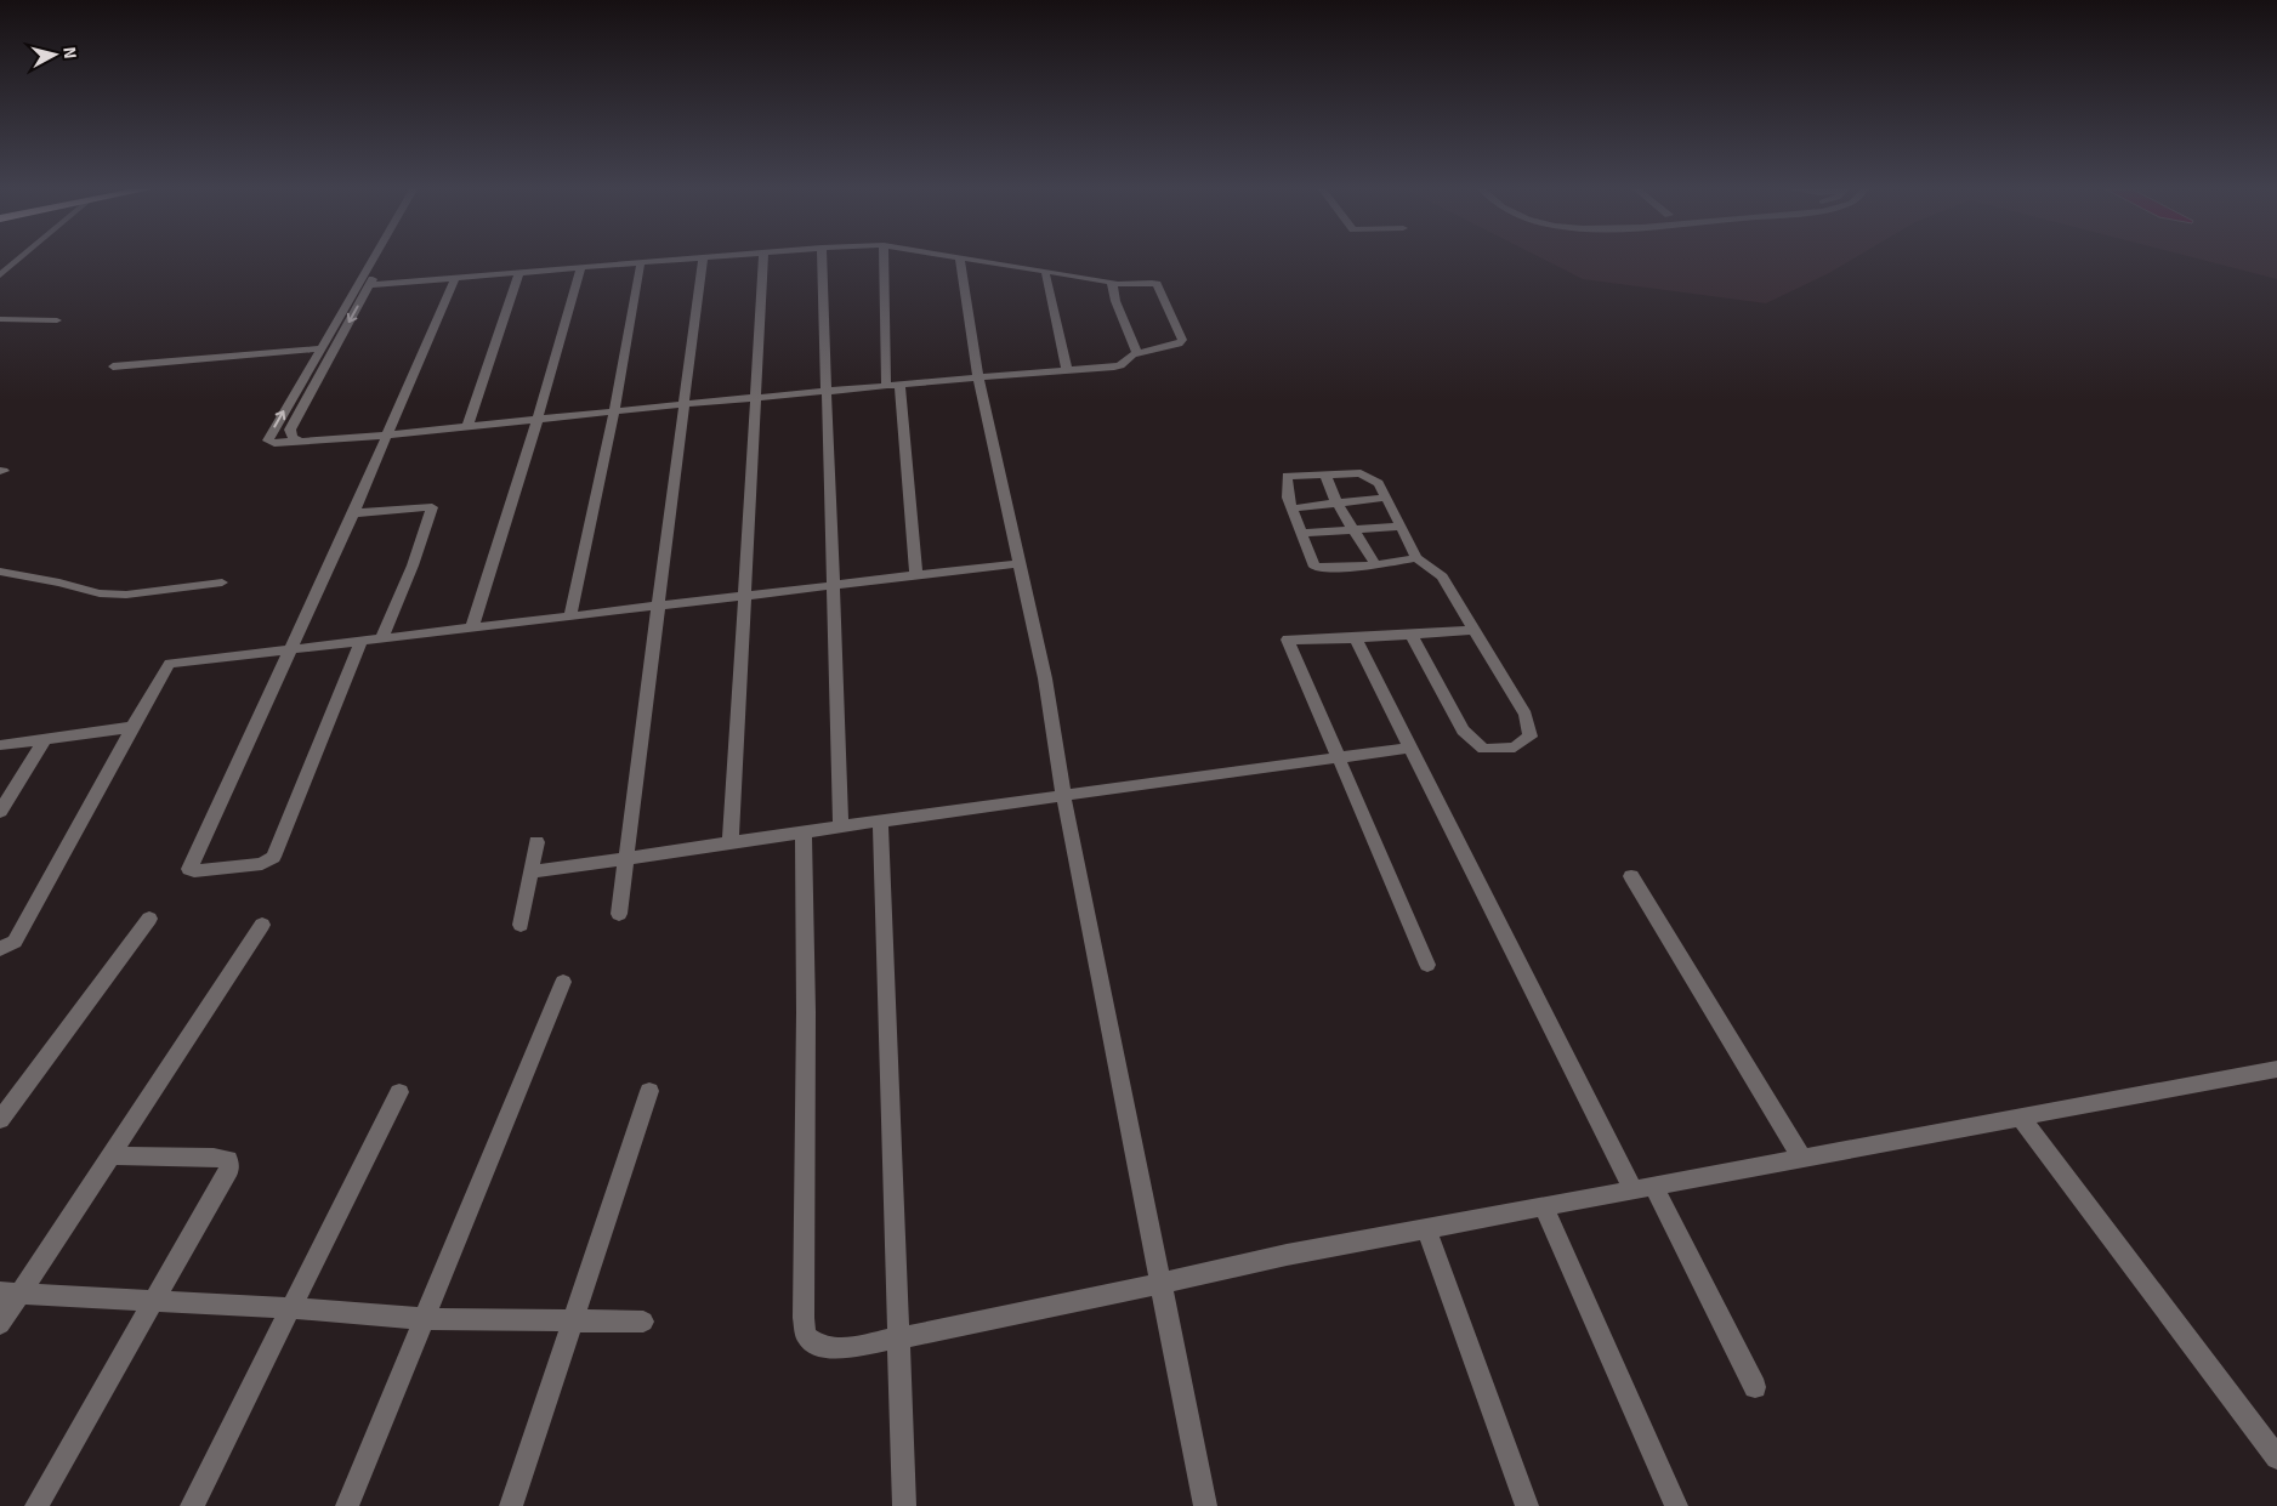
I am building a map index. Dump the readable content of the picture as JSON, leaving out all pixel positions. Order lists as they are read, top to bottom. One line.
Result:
{"north":"right"}
